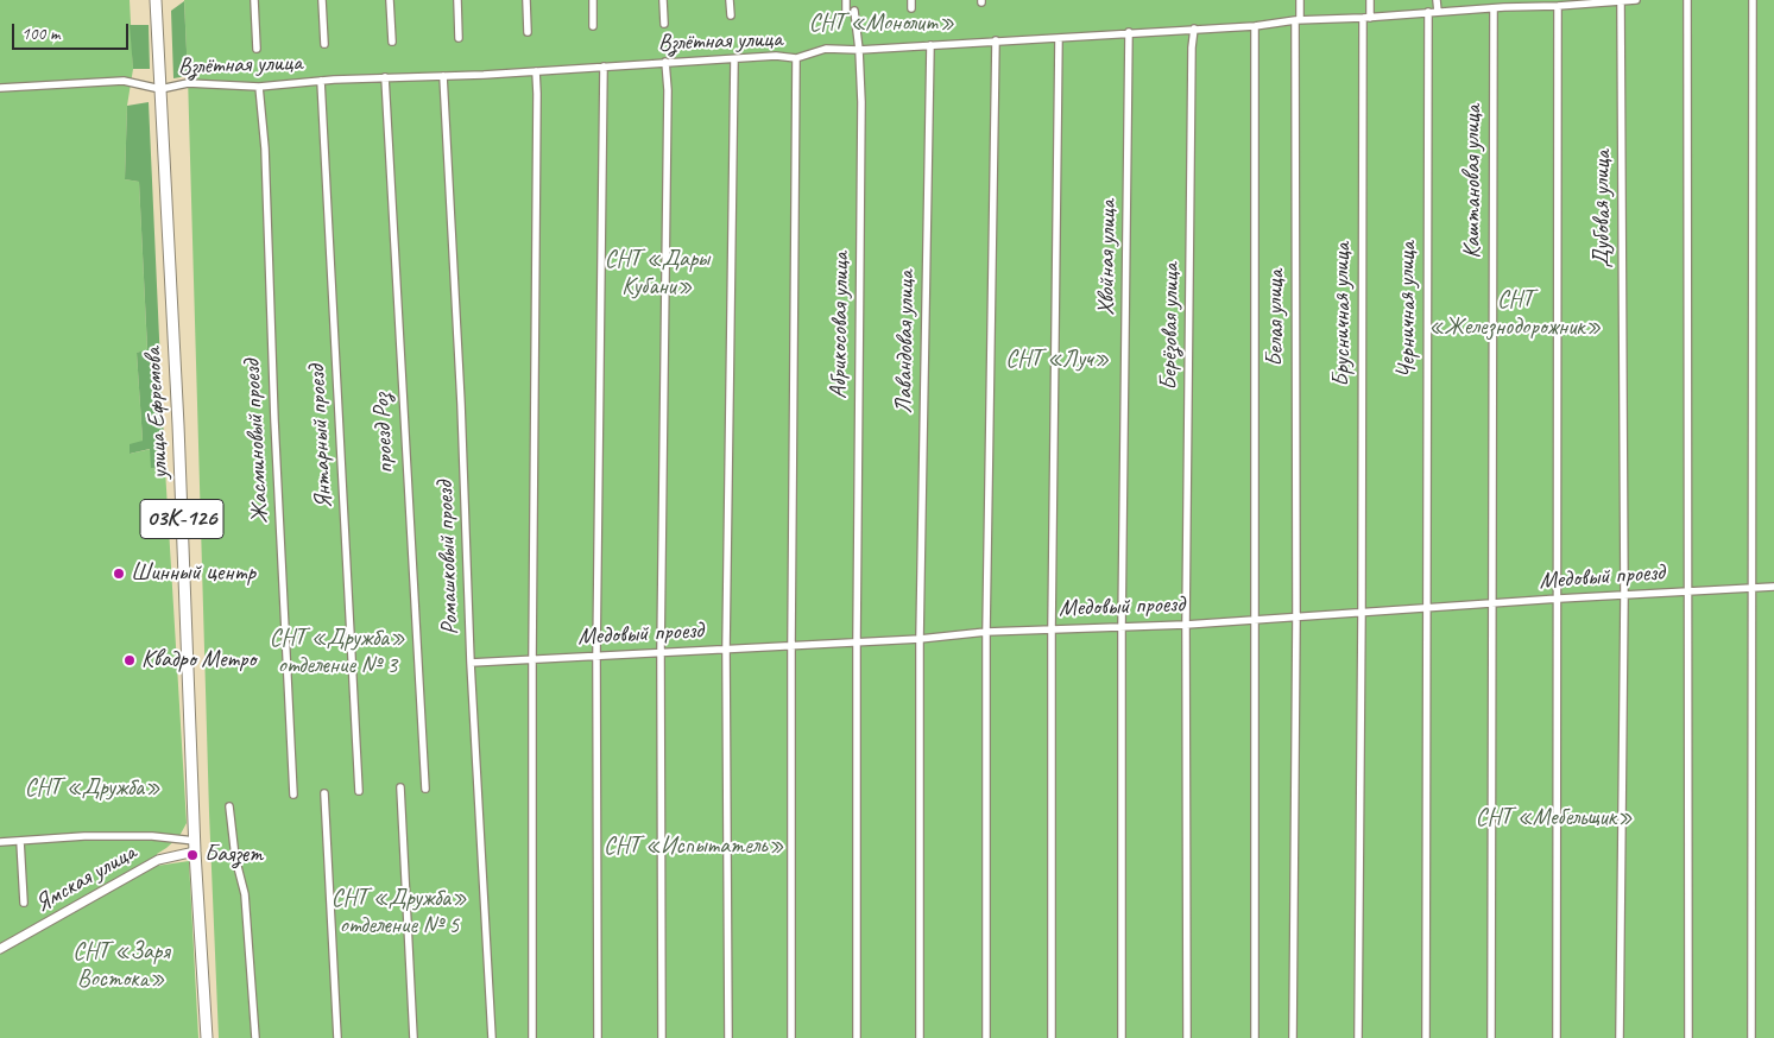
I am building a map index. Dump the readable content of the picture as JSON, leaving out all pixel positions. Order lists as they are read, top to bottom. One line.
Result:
{"streets":{"main road":["улица Ефремова","03К-126"],"street":["Взлётная улица","Каштановая улица","Дубовая улица","Хвойная улица","Черничная улица","Брусничная улица","Белая улица","Абрикосовая улица","Берёзовая улица","Лавандовая улица","проезд Роз","Янтарный проезд","Жасминовый проезд","Ромашковый проезд","Медовый проезд","Ямская улица"]},"crossings":[["Взлётная улица","Каштановая улица"],["Взлётная улица","Дубовая улица"],["Взлётная улица","Хвойная улица"],["Взлётная улица","Черничная улица"],["Взлётная улица","Брусничная улица"],["Взлётная улица","Белая улица"],["Взлётная улица","Абрикосовая улица"],["Взлётная улица","Берёзовая улица"],["Взлётная улица","Лавандовая улица"],["Взлётная улица","улица Ефремова"],["Взлётная улица","проезд Роз"],["Взлётная улица","Янтарный проезд"],["Взлётная улица","Жасминовый проезд"],["Взлётная улица","Ромашковый проезд"],["Каштановая улица","Медовый проезд"],["Дубовая улица","Медовый проезд"],["Хвойная улица","Медовый проезд"],["Черничная улица","Медовый проезд"],["Брусничная улица","Медовый проезд"],["Белая улица","Медовый проезд"],["Абрикосовая улица","Медовый проезд"],["Берёзовая улица","Медовый проезд"],["Лавандовая улица","Медовый проезд"],["улица Ефремова","Ямская улица"],["Ромашковый проезд","Медовый проезд"]],"parks":["СНТ «Монолит»","СНТ «Дары Кубани»","СНТ «Железнодорожник»","СНТ «Луч»","СНТ «Дружба» отделение № 3","СНТ «Дружба»","СНТ «Мебельщик»","СНТ «Испытатель»","СНТ «Дружба» отделение № 5","СНТ «Заря Востока»"],"places":["Шинный центр","Квадро Метро","Баязет"],"scale_bar":"100 m"}
